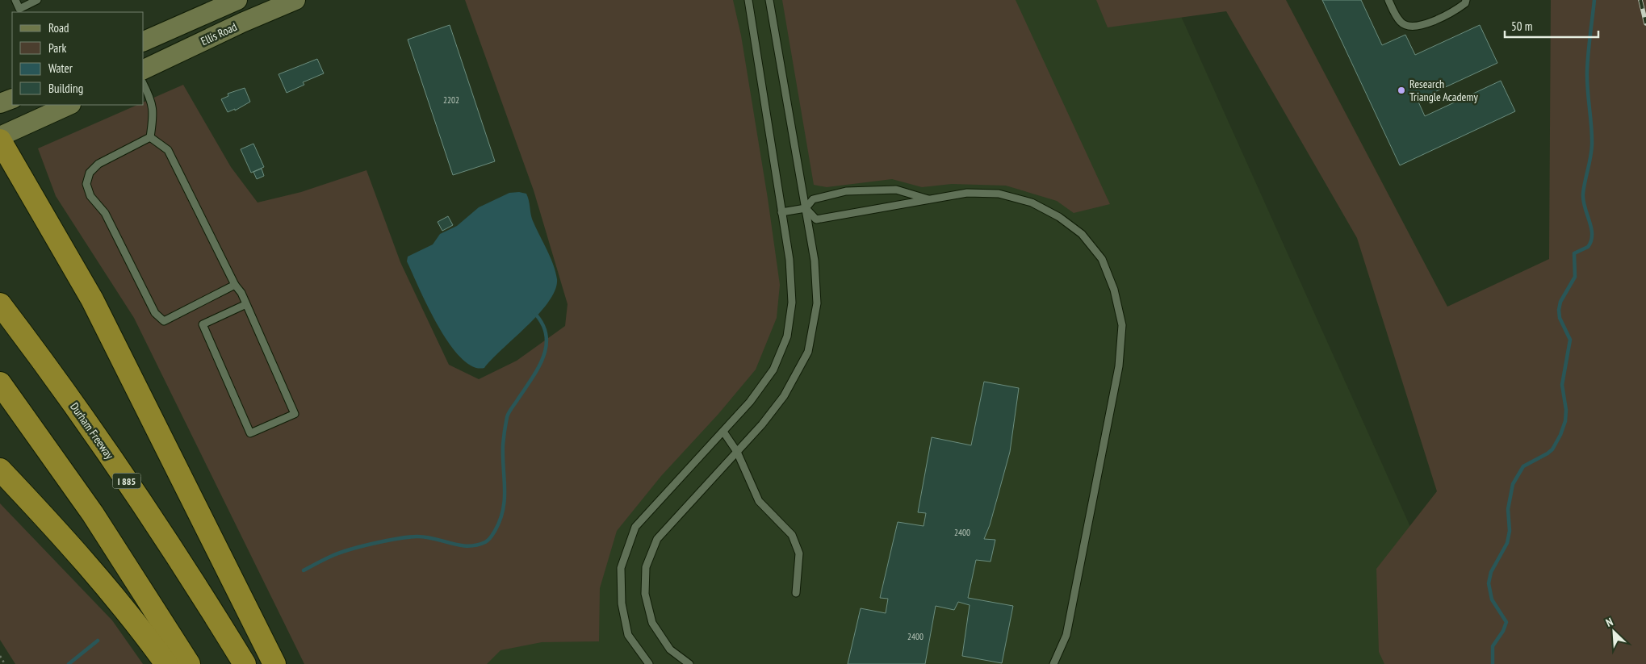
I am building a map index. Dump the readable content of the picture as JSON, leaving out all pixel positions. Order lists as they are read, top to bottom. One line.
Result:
{"streets":{"highway":["Durham Freeway","I 885"],"main road":["Ellis Road"]},"places":["Research Triangle Academy"],"house_numbers":["2202","2400","2400"],"legend":["Road","Park","Water","Building"],"scale_bar":"50 m","north":"top left"}
